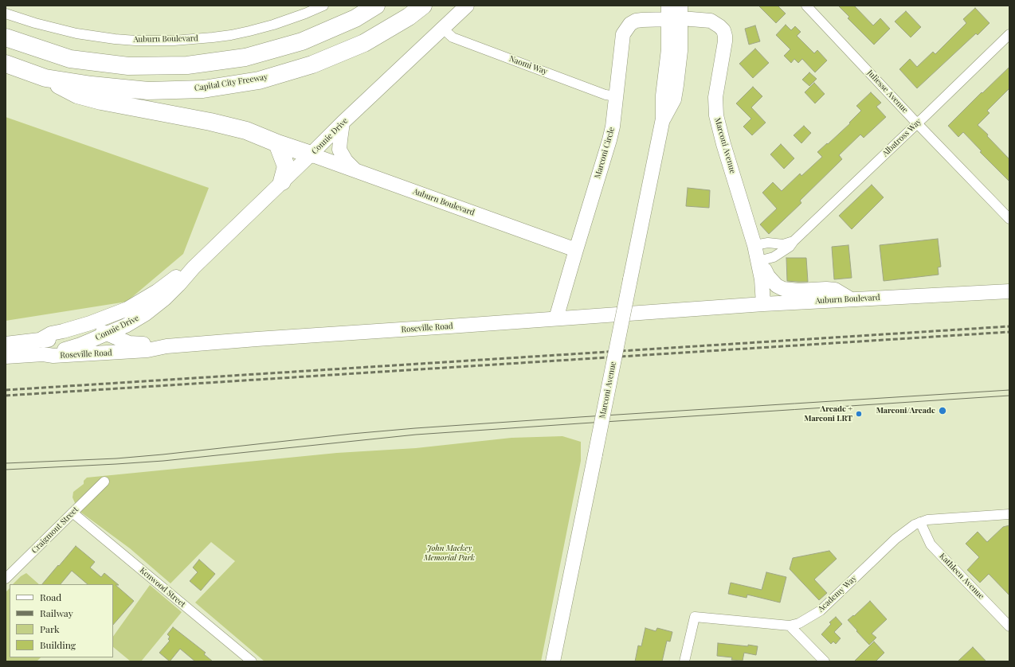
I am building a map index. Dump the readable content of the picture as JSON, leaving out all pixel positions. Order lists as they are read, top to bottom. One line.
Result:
{"streets":{"highway":["Capital City Freeway"],"street":["Auburn Boulevard","Naomi Way","Juliesse Avenue","Connie Drive","Albatross Way","Marconi Avenue","Marconi Circle","Roseville Road","Craigmont Street","Kathleen Avenue","Kenwood Street","Academy Way"]},"crossings":[["Auburn Boulevard","Connie Drive"],["Auburn Boulevard","Marconi Avenue"],["Auburn Boulevard","Marconi Circle"],["Auburn Boulevard","Roseville Road"],["Naomi Way","Connie Drive"],["Naomi Way","Marconi Circle"],["Juliesse Avenue","Albatross Way"],["Connie Drive","Roseville Road"],["Albatross Way","Marconi Avenue"],["Marconi Avenue","Marconi Circle"],["Marconi Circle","Roseville Road"],["Craigmont Street","Kenwood Street"],["Kathleen Avenue","Academy Way"]],"parks":["John Mackey Memorial Park"],"places":["Marconi/Arcade","Arcade + Marconi LRT"],"legend":["Road","Railway","Park","Building"]}
